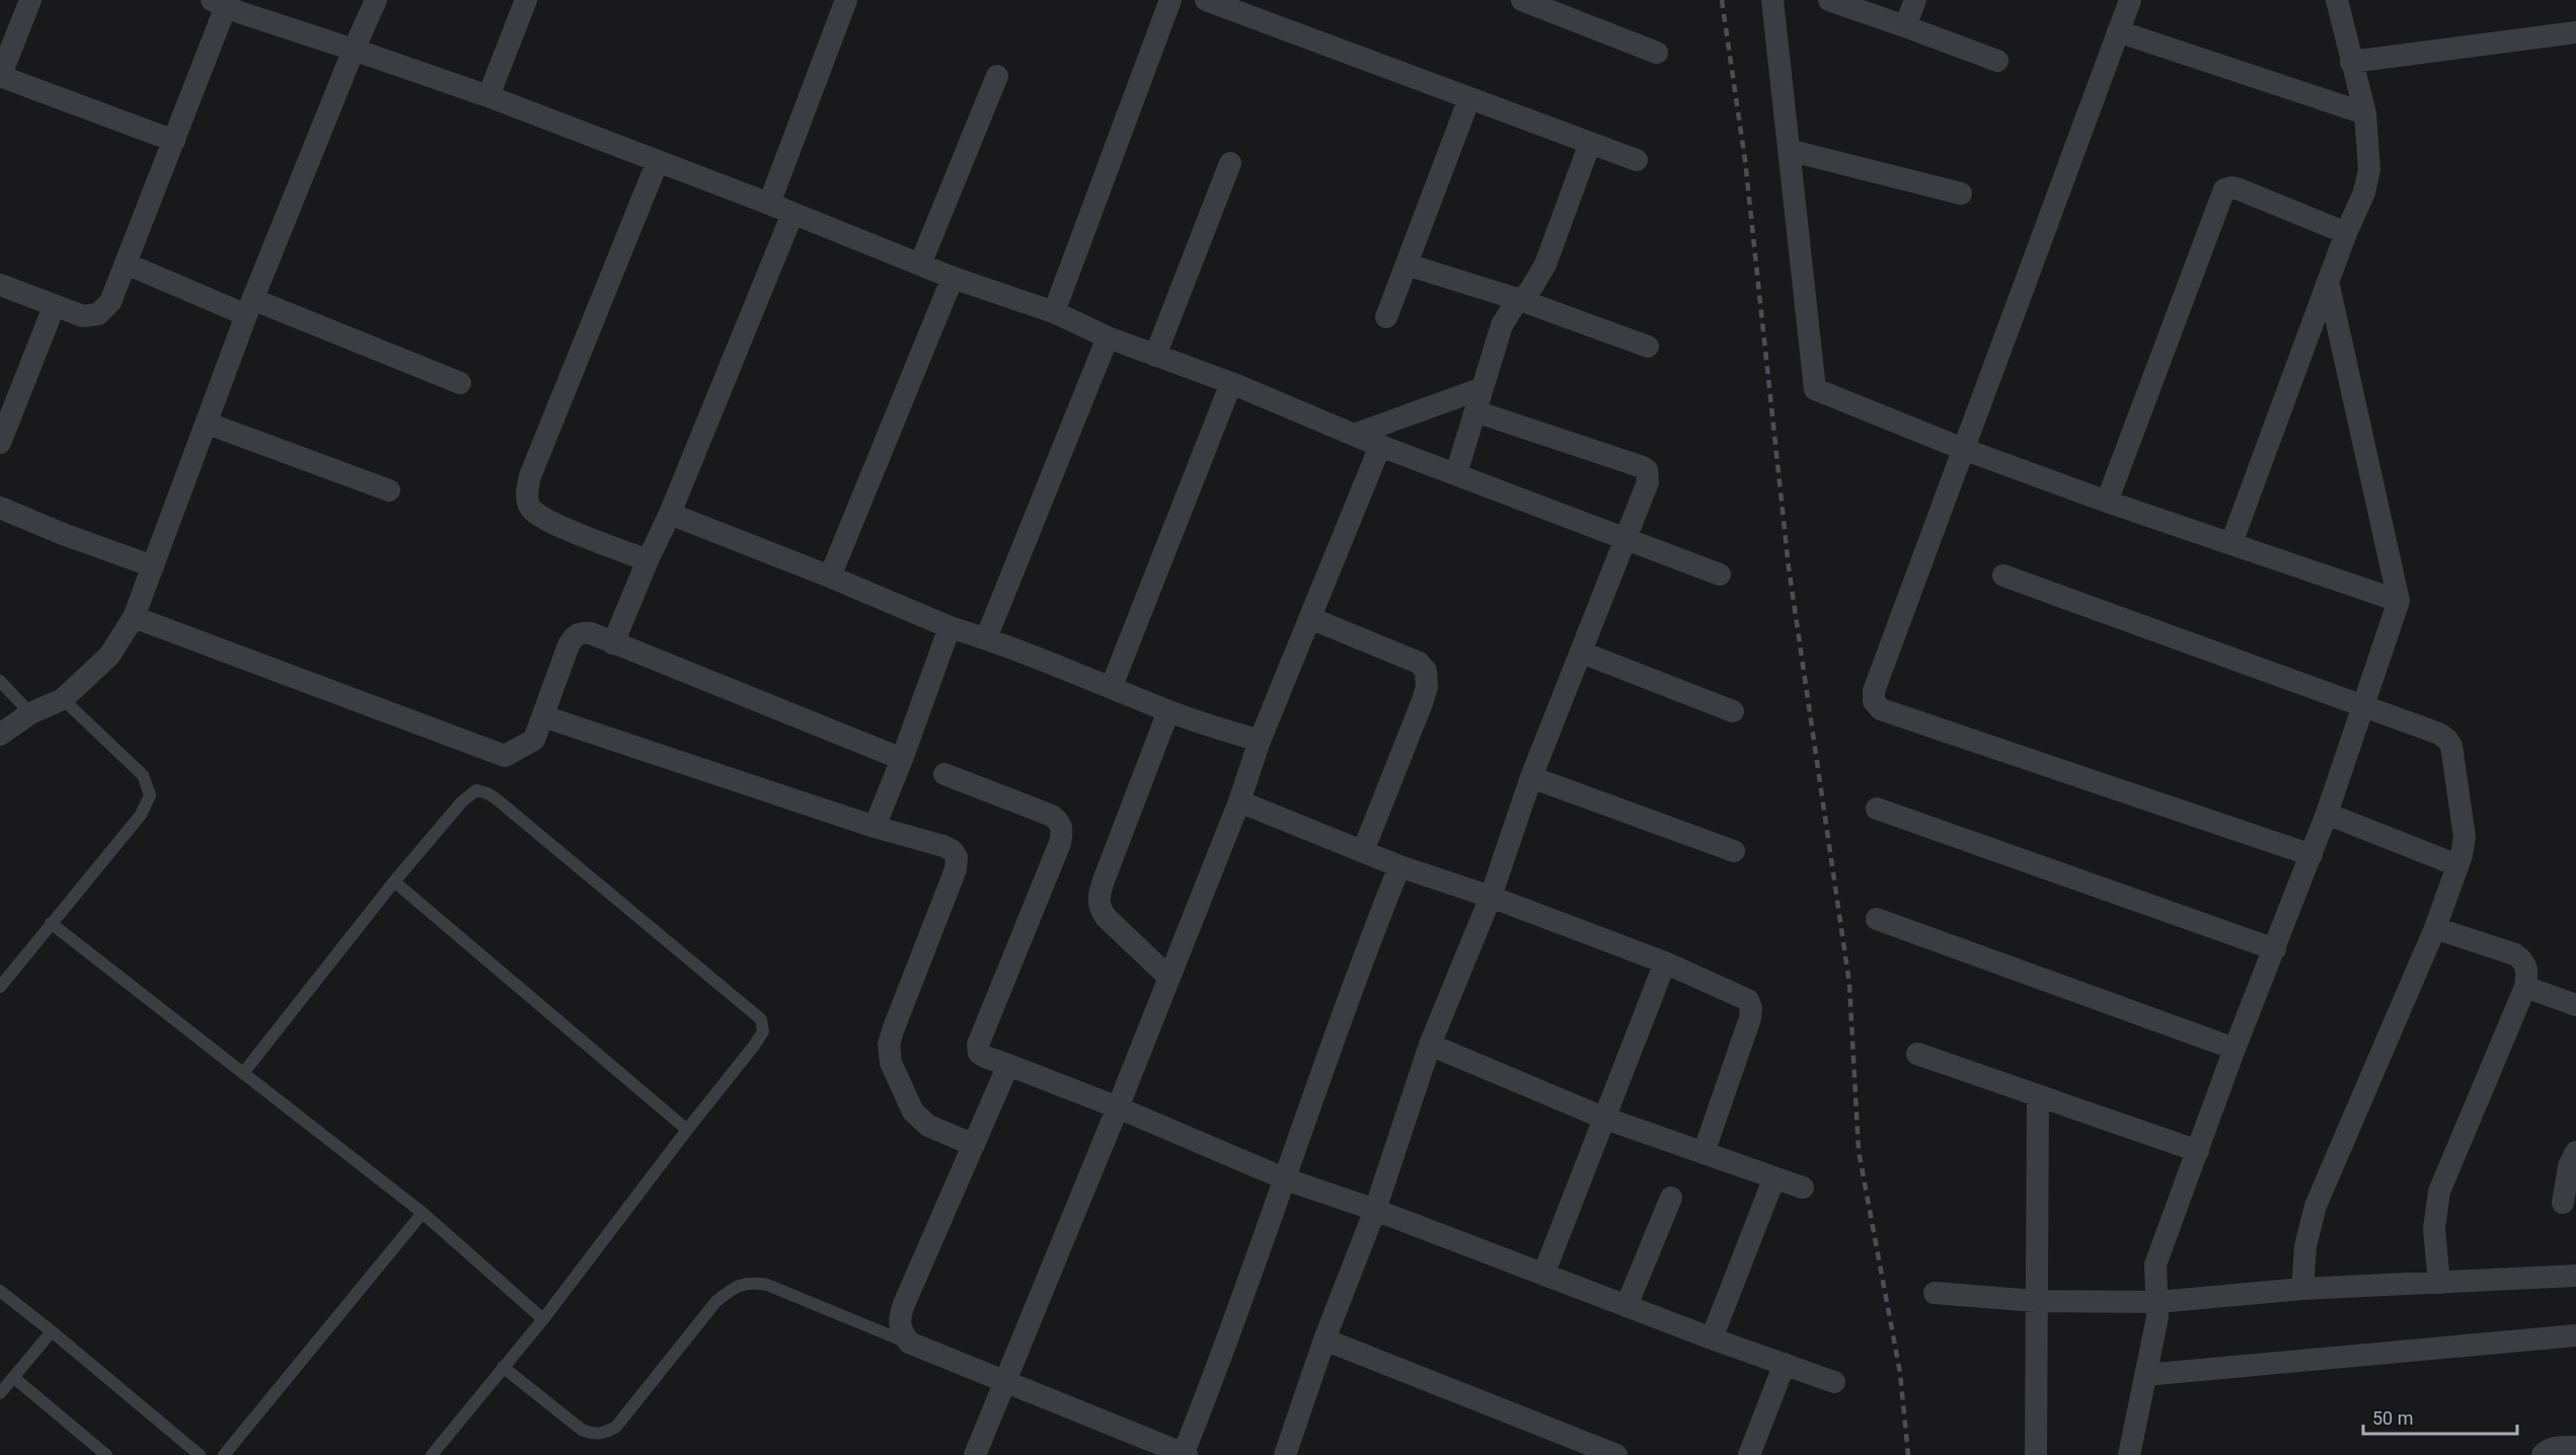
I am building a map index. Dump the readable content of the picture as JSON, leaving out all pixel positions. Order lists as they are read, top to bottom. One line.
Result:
{"scale_bar":"50 m"}
